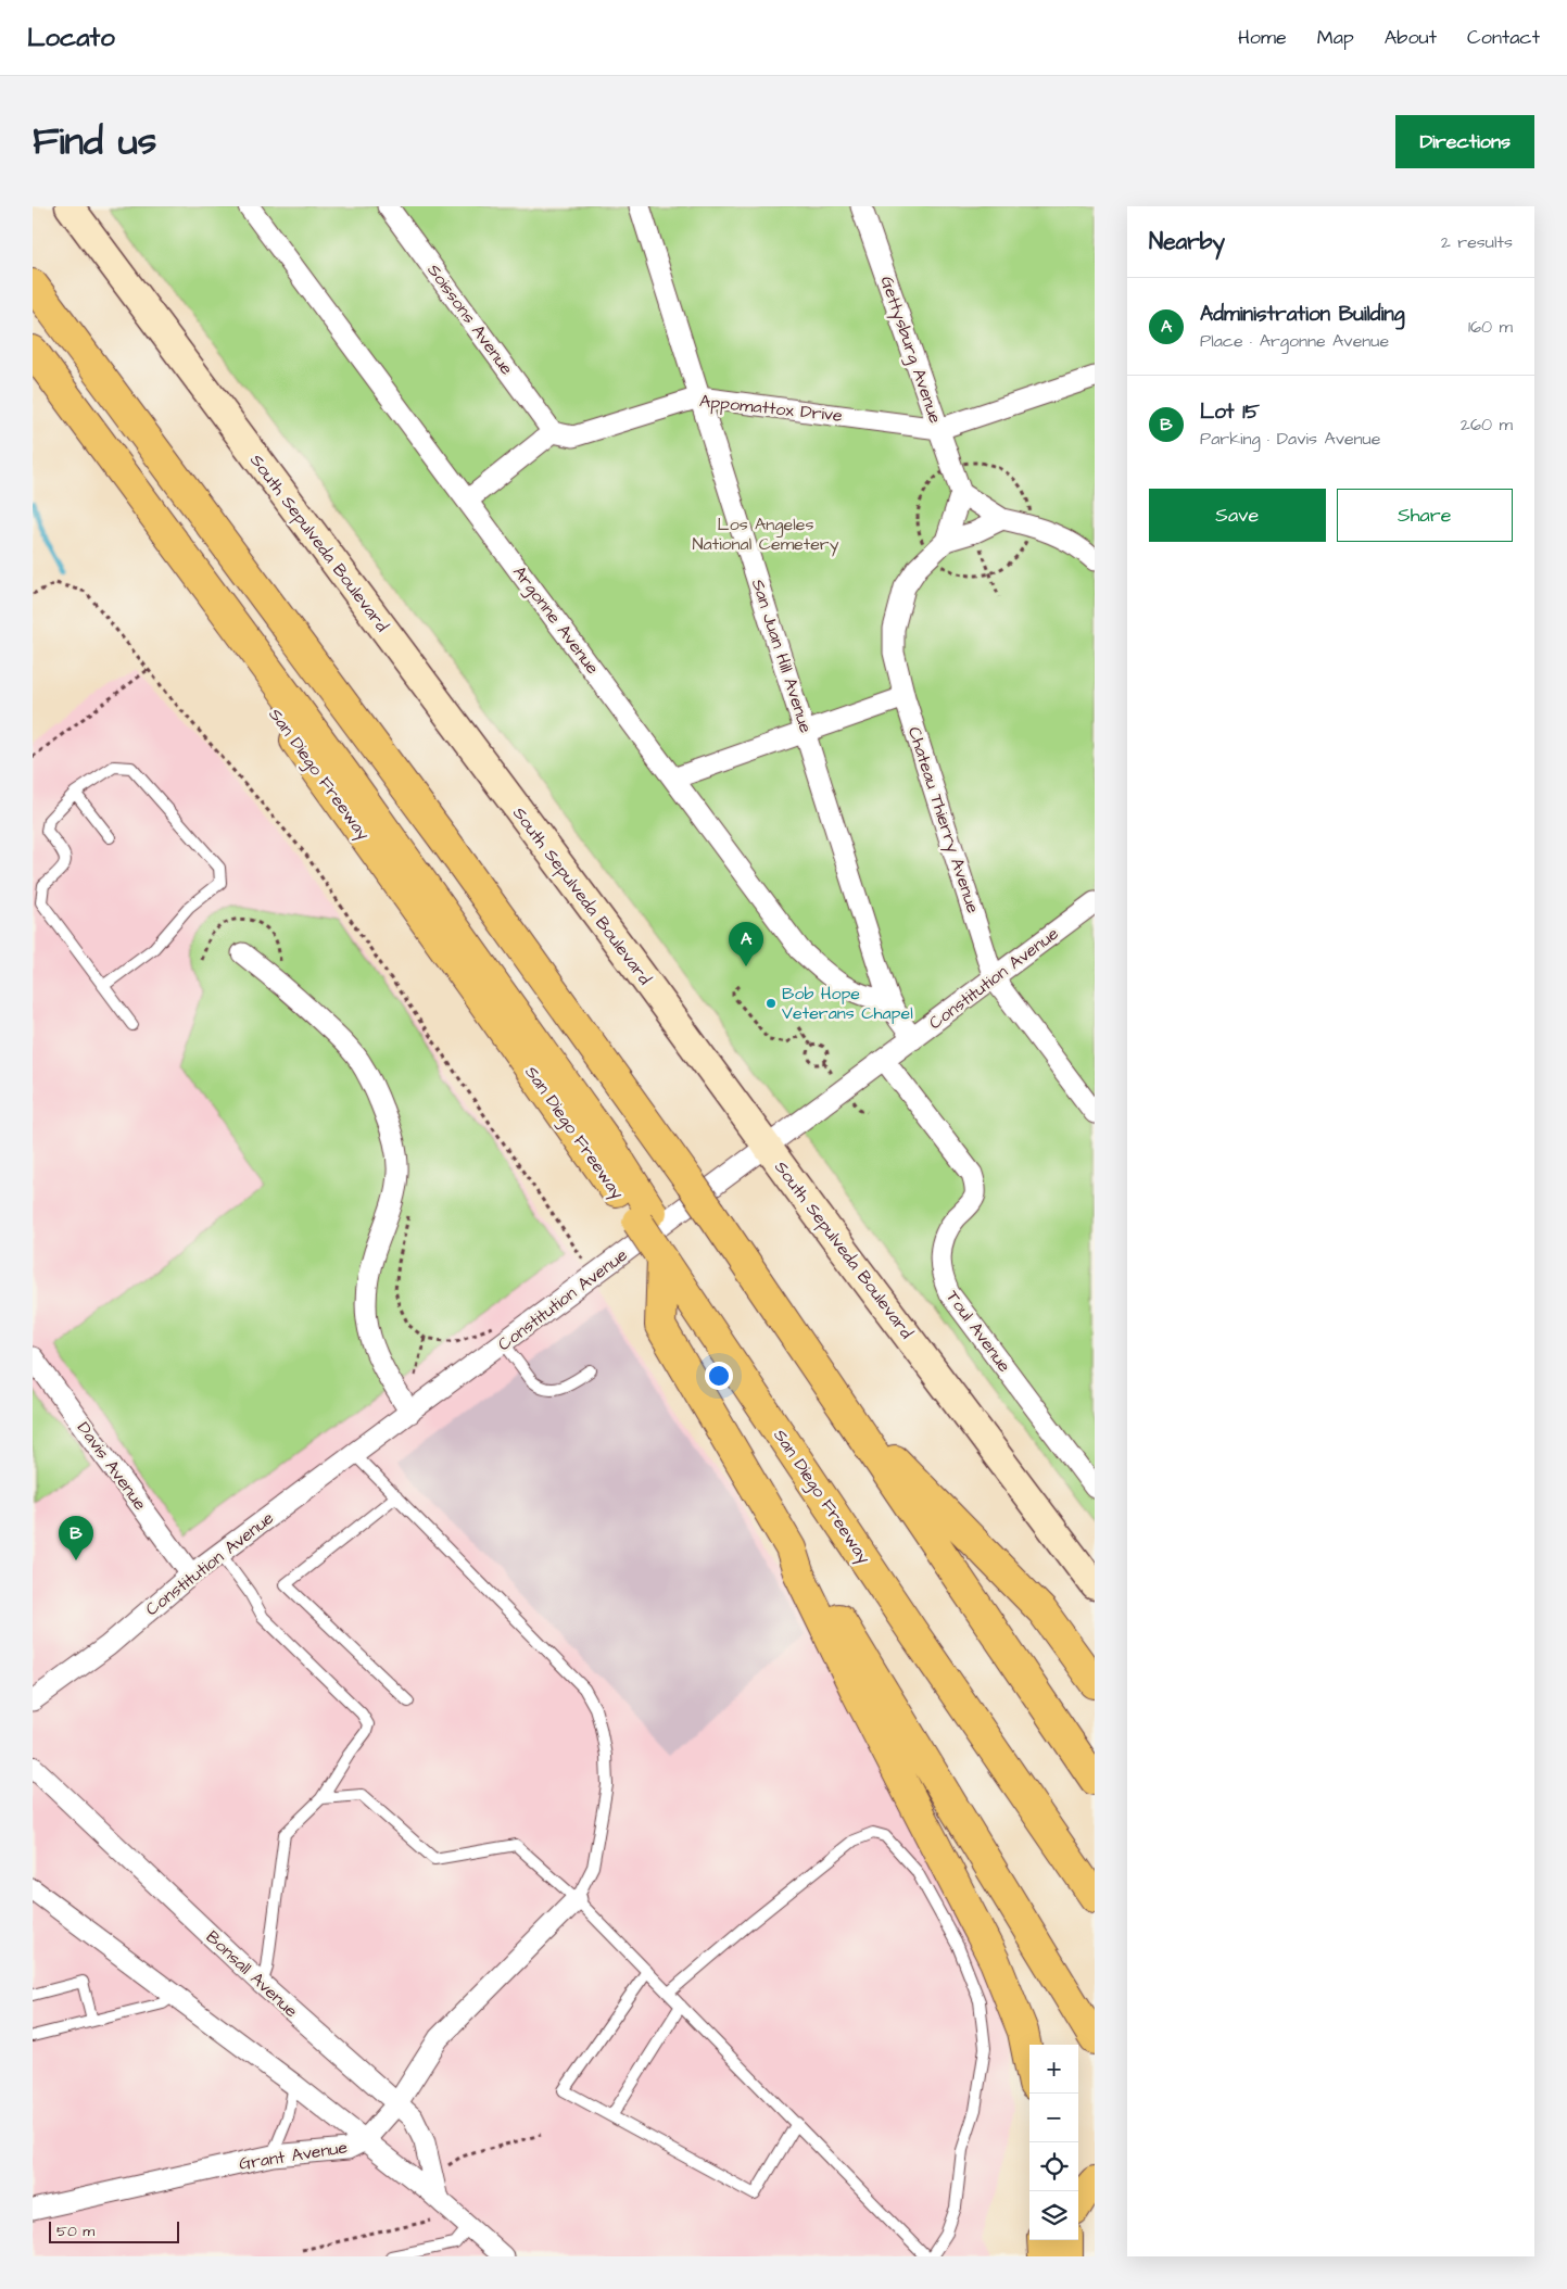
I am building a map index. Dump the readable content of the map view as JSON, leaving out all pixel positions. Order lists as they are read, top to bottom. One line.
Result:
{"streets":{"highway":["San Diego Freeway"],"main road":["South Sepulveda Boulevard"],"street":["Soissons Avenue","Gettysburg Avenue","Appomattox Drive","Argonne Avenue","San Juan Hill Avenue","Chateau Thierry Avenue","Constitution Avenue","Toul Avenue","Davis Avenue","Bonsall Avenue","Grant Avenue"]},"crossings":[["Soissons Avenue","Appomattox Drive"],["Gettysburg Avenue","Appomattox Drive"],["Appomattox Drive","San Juan Hill Avenue"],["South Sepulveda Boulevard","Constitution Avenue"],["Argonne Avenue","San Juan Hill Avenue"],["San Juan Hill Avenue","Constitution Avenue"],["Chateau Thierry Avenue","Constitution Avenue"],["Constitution Avenue","Toul Avenue"],["Constitution Avenue","Davis Avenue"],["Bonsall Avenue","Grant Avenue"]],"parks":["Los Angeles National Cemetery"],"places":["Bob Hope Veterans Chapel"],"scale_bar":"50 m","page":{"header":"Locato","nav":["Home","Map","About","Contact"],"title":"Find us","buttons":["Directions",["Save","Share"]],"heading":["Nearby","2 results"],"list":[{"mark":"A","name":"Administration Building","note":"Place · Argonne Avenue","value":"160 m"},{"mark":"B","name":"Lot 15","note":"Parking · Davis Avenue","value":"260 m"}],"pins":["A","B"],"map_buttons":["+","−"],"scale":"50 m"}}
